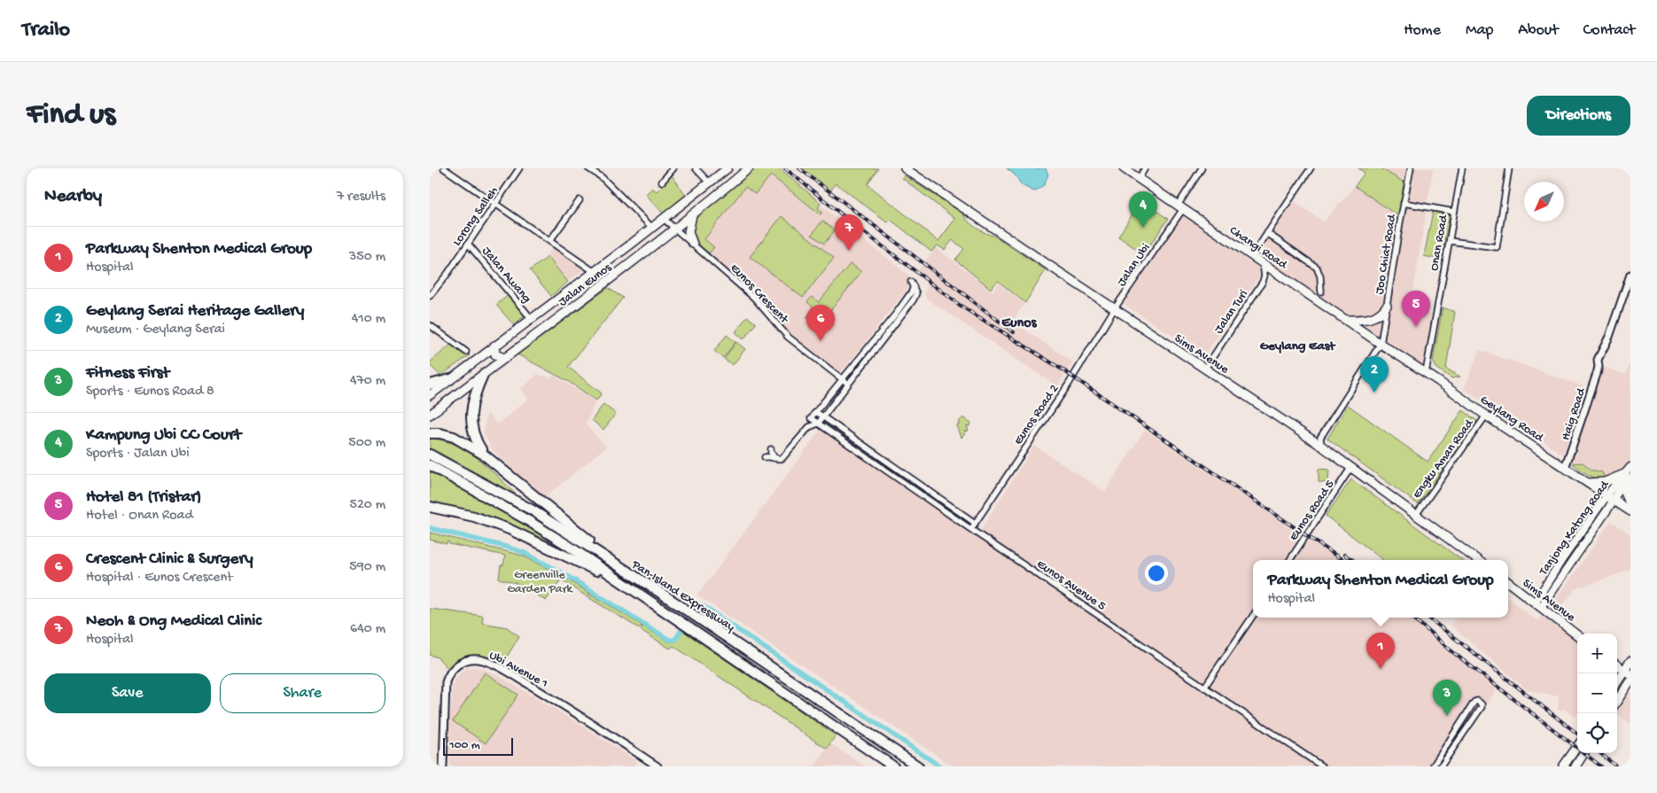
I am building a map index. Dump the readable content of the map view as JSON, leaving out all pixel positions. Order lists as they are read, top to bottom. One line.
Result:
{"streets":{"highway":["Pan-Island Expressway"],"main road":["Changi Road","Jalan Eunos","Sims Avenue","Geylang Road","Tanjong Katong Road"],"street":["Lorong Salleh","Onan Road","Joo Chiat Road","Jalan Ubi","Jalan Awang","Eunos Crescent","Jalan Turi","Eunos Road 2","Haig Road","Engku Aman Road","Eunos Road 5","Eunos Avenue 5","Ubi Avenue 1"]},"crossings":[["Lorong Salleh","Jalan Awang"],["Onan Road","Geylang Road"],["Changi Road","Joo Chiat Road"],["Changi Road","Jalan Ubi"],["Changi Road","Jalan Turi"],["Changi Road","Geylang Road"],["Joo Chiat Road","Geylang Road"],["Jalan Ubi","Sims Avenue"],["Jalan Ubi","Eunos Road 2"],["Jalan Awang","Jalan Eunos"],["Jalan Eunos","Eunos Crescent"],["Jalan Turi","Sims Avenue"],["Sims Avenue","Eunos Road 2"],["Sims Avenue","Engku Aman Road"],["Sims Avenue","Eunos Road 5"],["Sims Avenue","Tanjong Katong Road"],["Eunos Road 2","Eunos Avenue 5"],["Haig Road","Geylang Road"],["Geylang Road","Engku Aman Road"],["Geylang Road","Tanjong Katong Road"]],"districts":["Eunos","Geylang East"],"parks":["Greenville Garden Park"],"scale_bar":"100 m","north":"bottom left","page":{"header":"Trailo","nav":["Home","Map","About","Contact"],"buttons":["Directions",["Save","Share"]],"title":"Find us","heading":["Nearby","7 results"],"pins":["4","7","5","6","2","1","3"],"list":[{"mark":"1","name":"Parkway Shenton Medical Group","note":"Hospital","value":"350 m"},{"mark":"2","name":"Geylang Serai Heritage Gallery","note":"Museum · Geylang Serai","value":"410 m"},{"mark":"3","name":"Fitness First","note":"Sports · Eunos Road 8","value":"470 m"},{"mark":"4","name":"Kampung Ubi CC Court","note":"Sports · Jalan Ubi","value":"500 m"},{"mark":"5","name":"Hotel 81 (Tristar)","note":"Hotel · Onan Road","value":"520 m"},{"mark":"6","name":"Crescent Clinic & Surgery","note":"Hospital · Eunos Crescent","value":"590 m"},{"mark":"7","name":"Neoh & Ong Medical Clinic","note":"Hospital","value":"640 m"}],"popup":["Parkway Shenton Medical Group","Hospital"],"map_buttons":["+","−"],"scale":"100 m"}}
